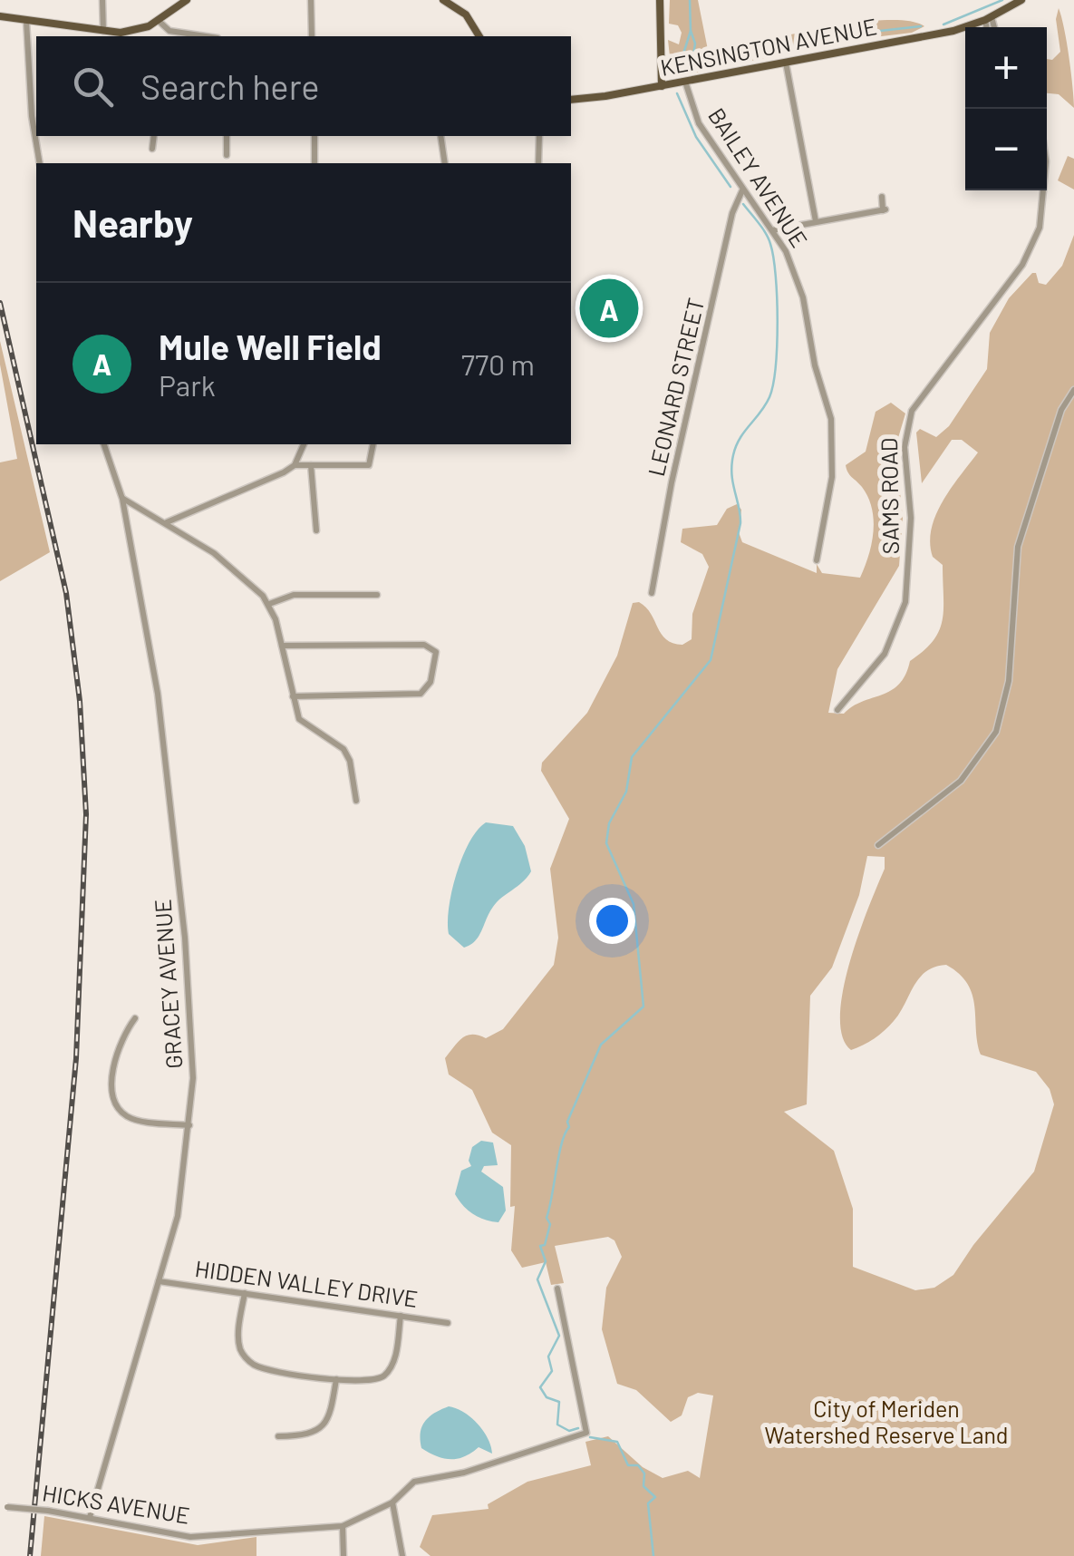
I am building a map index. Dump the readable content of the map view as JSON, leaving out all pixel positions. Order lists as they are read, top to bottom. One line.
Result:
{"streets":{"main road":["KENSINGTON AVENUE"],"street":["BAILEY AVENUE","LEONARD STREET","SAMS ROAD","GRACEY AVENUE","HIDDEN VALLEY DRIVE","HICKS AVENUE"]},"crossings":[["KENSINGTON AVENUE","BAILEY AVENUE"],["BAILEY AVENUE","LEONARD STREET"],["GRACEY AVENUE","HIDDEN VALLEY DRIVE"],["GRACEY AVENUE","HICKS AVENUE"]],"parks":["City of Meriden Watershed Reserve Land"],"page":{"map_buttons":["+","−"],"search":"Search here","heading":"Nearby","pins":"A","list":[{"mark":"A","name":"Mule Well Field","note":"Park","value":"770 m"}]}}
